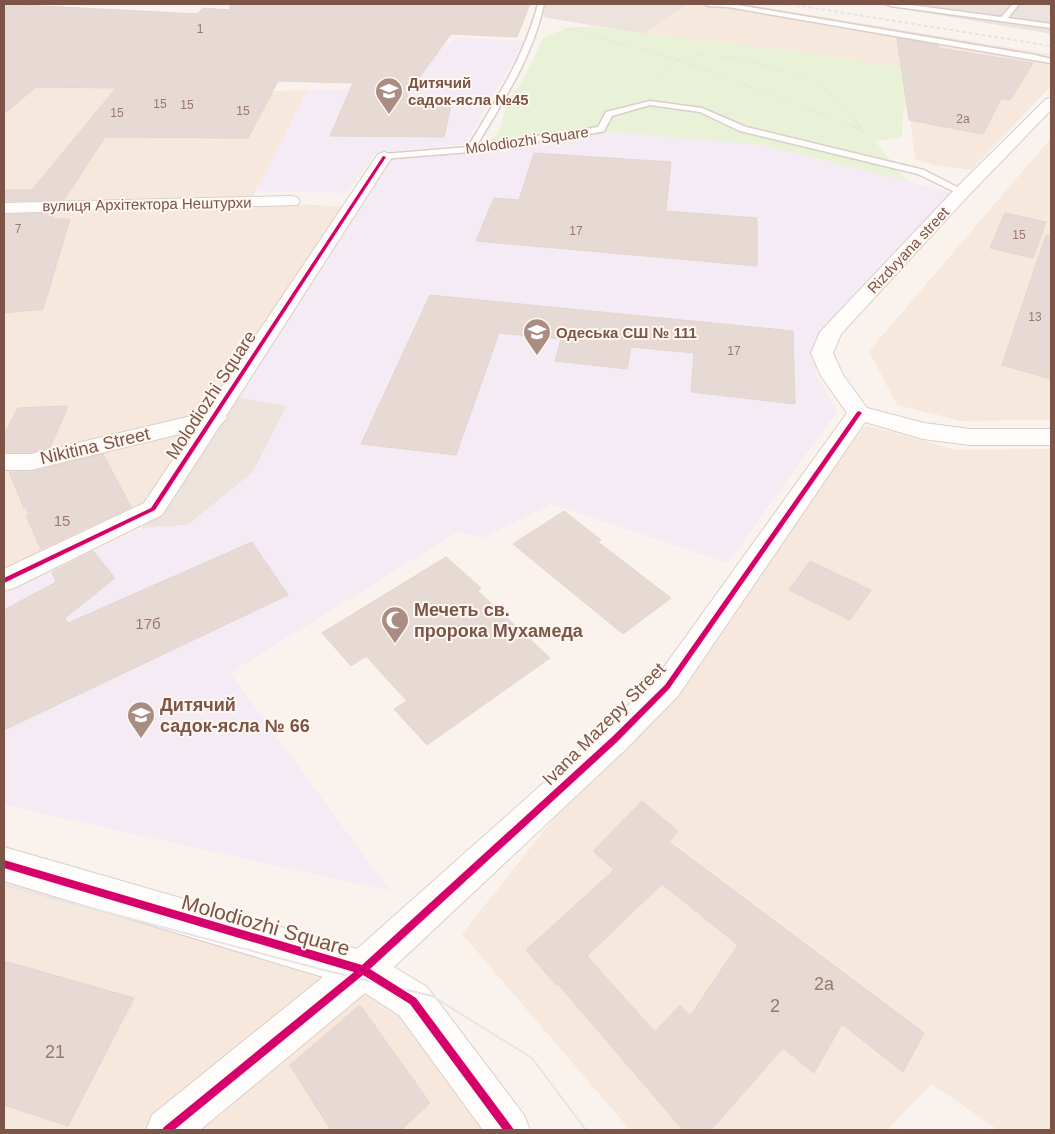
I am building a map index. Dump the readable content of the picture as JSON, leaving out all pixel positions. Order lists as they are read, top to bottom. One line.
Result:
{"streets":{"street":["Molodiozhi Square","вулиця Архітектора Нештурхи","Rizdvyana street","Nikitina Street","Ivana Mazepy Street"]},"crossings":[["Molodiozhi Square","Rizdvyana street"],["Molodiozhi Square","Nikitina Street"],["Molodiozhi Square","Ivana Mazepy Street"],["Rizdvyana street","Ivana Mazepy Street"]],"places":{"school or university":["Дитячий садок-ясла №45","Одеська СШ № 111","Дитячий садок-ясла № 66"],"mosque":["Мечеть св. пророка Мухамеда"]},"house_numbers":["1","15","15","15","15","2а","7","17","15","13","17","15","17б","2а","2","21"]}
